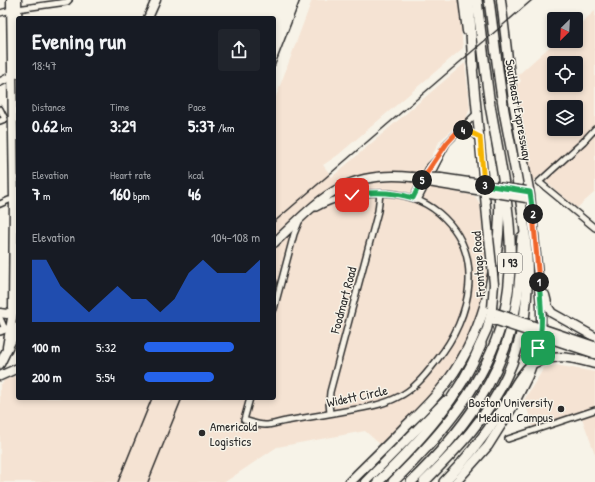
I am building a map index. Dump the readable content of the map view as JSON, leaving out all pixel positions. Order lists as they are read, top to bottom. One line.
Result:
{"streets":{"highway":["Southeast Expressway","I 93"],"main road":["Frontage Road"],"street":["Foodmart Road","Widett Circle"]},"crossings":[["Southeast Expressway","I 93"],["Foodmart Road","Widett Circle"]],"places":["Boston University Medical Campus","Americold Logistics"],"north":"bottom left","page":{"heading":["Evening run","18:47"],"stats":[["Distance","0.62 km"],["Time","3:29"],["Pace","5:37 /km"],["Elevation","7 m"],["Heart rate","160 bpm"],["kcal","46"]],"pins":["4","5","3","2","1"],"chart":["Elevation","104–108 m"],"list":[{"name":"100 m","note":"5:32"},{"name":"200 m","note":"5:54"}]}}
